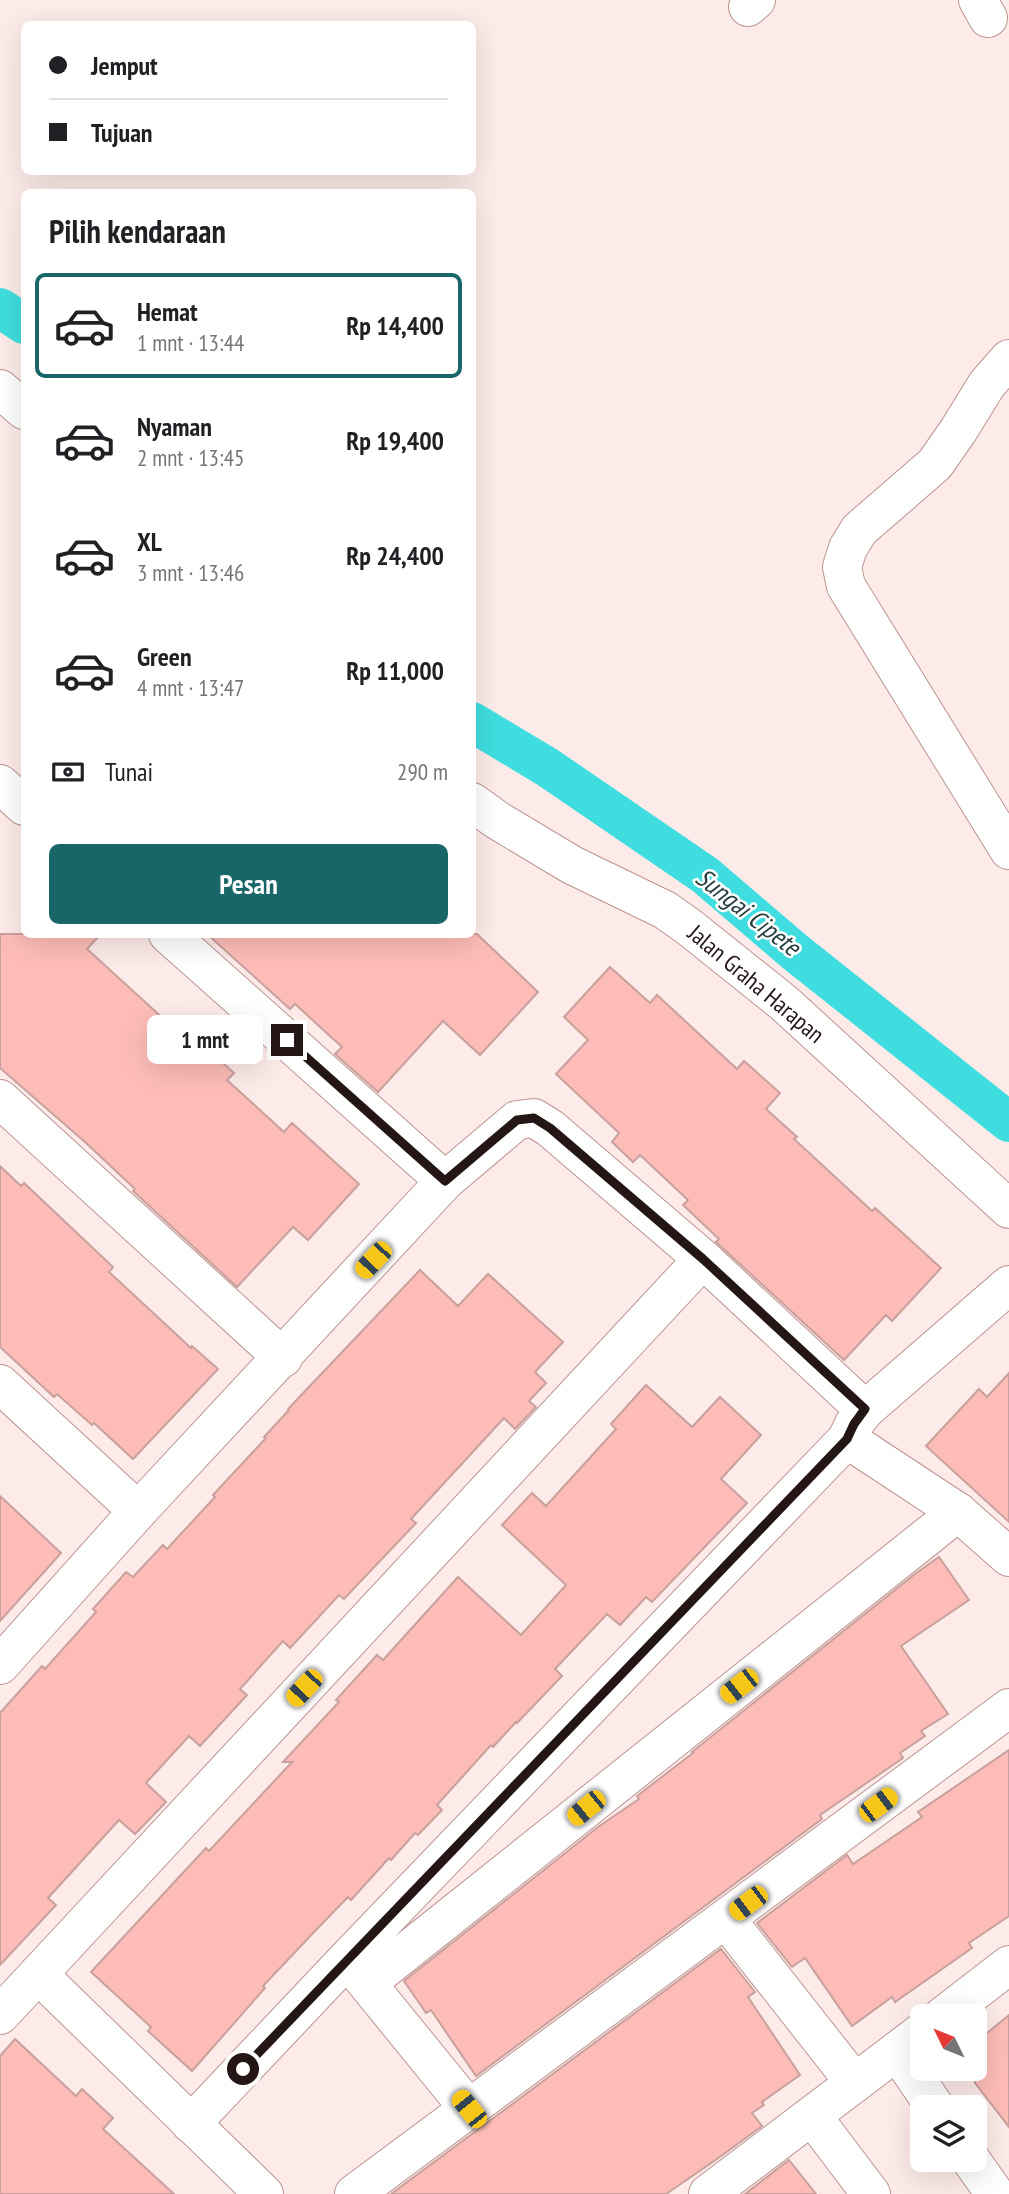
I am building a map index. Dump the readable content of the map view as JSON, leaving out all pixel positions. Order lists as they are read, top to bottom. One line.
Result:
{"streets":{"street":["Jalan Graha Harapan"]},"water":["Sungai Cipete"],"north":"top left","page":{"banner":["Jemput","Tujuan"],"heading":"Pilih kendaraan","list":[{"name":"Hemat","note":"1 mnt · 13:44","value":"Rp 14,400"},{"name":"Nyaman","note":"2 mnt · 13:45","value":"Rp 19,400"},{"name":"XL","note":"3 mnt · 13:46","value":"Rp 24,400"},{"name":"Green","note":"4 mnt · 13:47","value":"Rp 11,000"}],"pay":["Tunai","290 m"],"buttons":"Pesan","bubble":"1 mnt"}}
